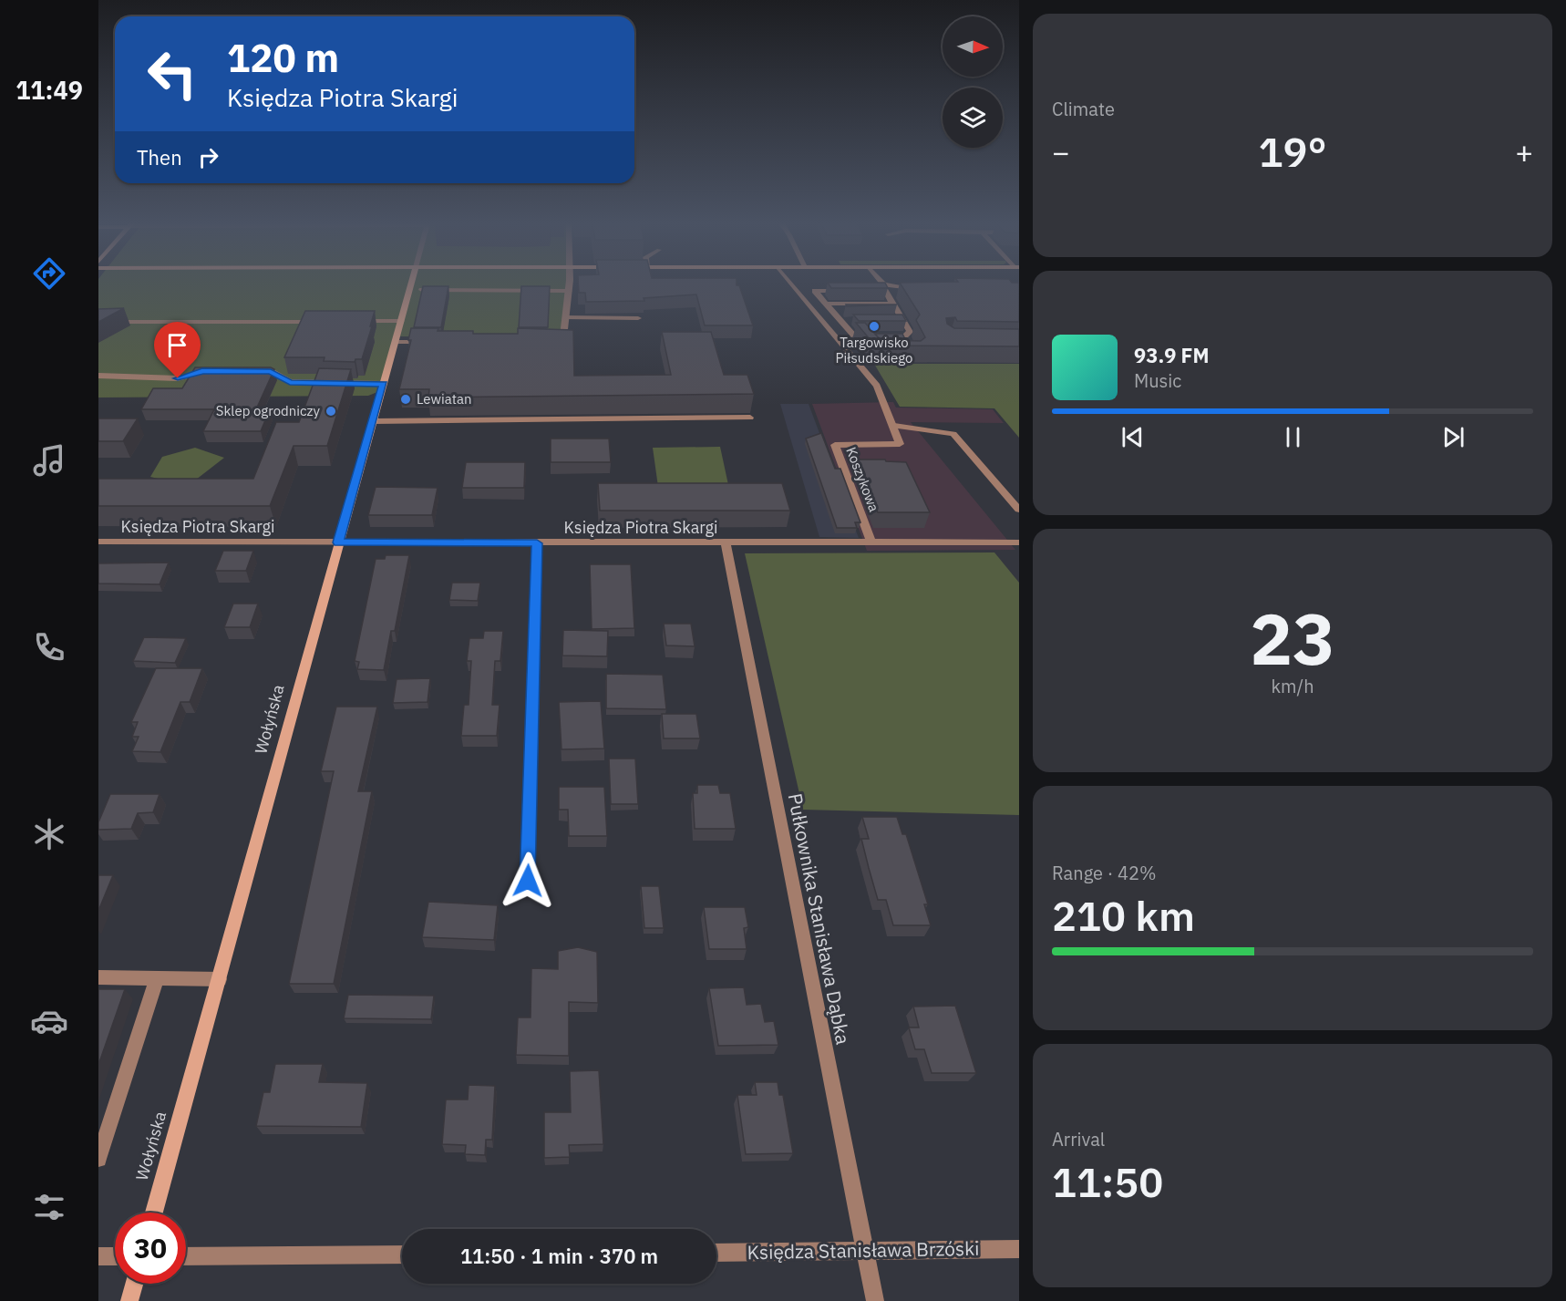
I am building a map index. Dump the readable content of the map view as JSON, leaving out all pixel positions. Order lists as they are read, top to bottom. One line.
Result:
{"streets":{"street":["Koszykowa","Księdza Piotra Skargi","Wołyńska","Pułkownika Stanisława Dąbka","Księdza Stanisława Brzóski"]},"crossings":[["Koszykowa","Księdza Piotra Skargi"],["Księdza Piotra Skargi","Wołyńska"],["Księdza Piotra Skargi","Pułkownika Stanisława Dąbka"],["Pułkownika Stanisława Dąbka","Księdza Stanisława Brzóski"]],"places":["Targowisko Piłsudskiego","Lewiatan","Sklep ogrodniczy"],"north":"right","page":{"tabs":"11:49","tile":["Climate",["23","km/h"],["Range · 42%","210 km"],["Arrival","11:50"]],"turn":["120 m","Księdza Piotra Skargi"],"heat":["−","19°","+"],"then":"Then","song":["93.9 FM","Music"],"limit":"30","trip":"11:50 · 1 min · 370 m"}}
